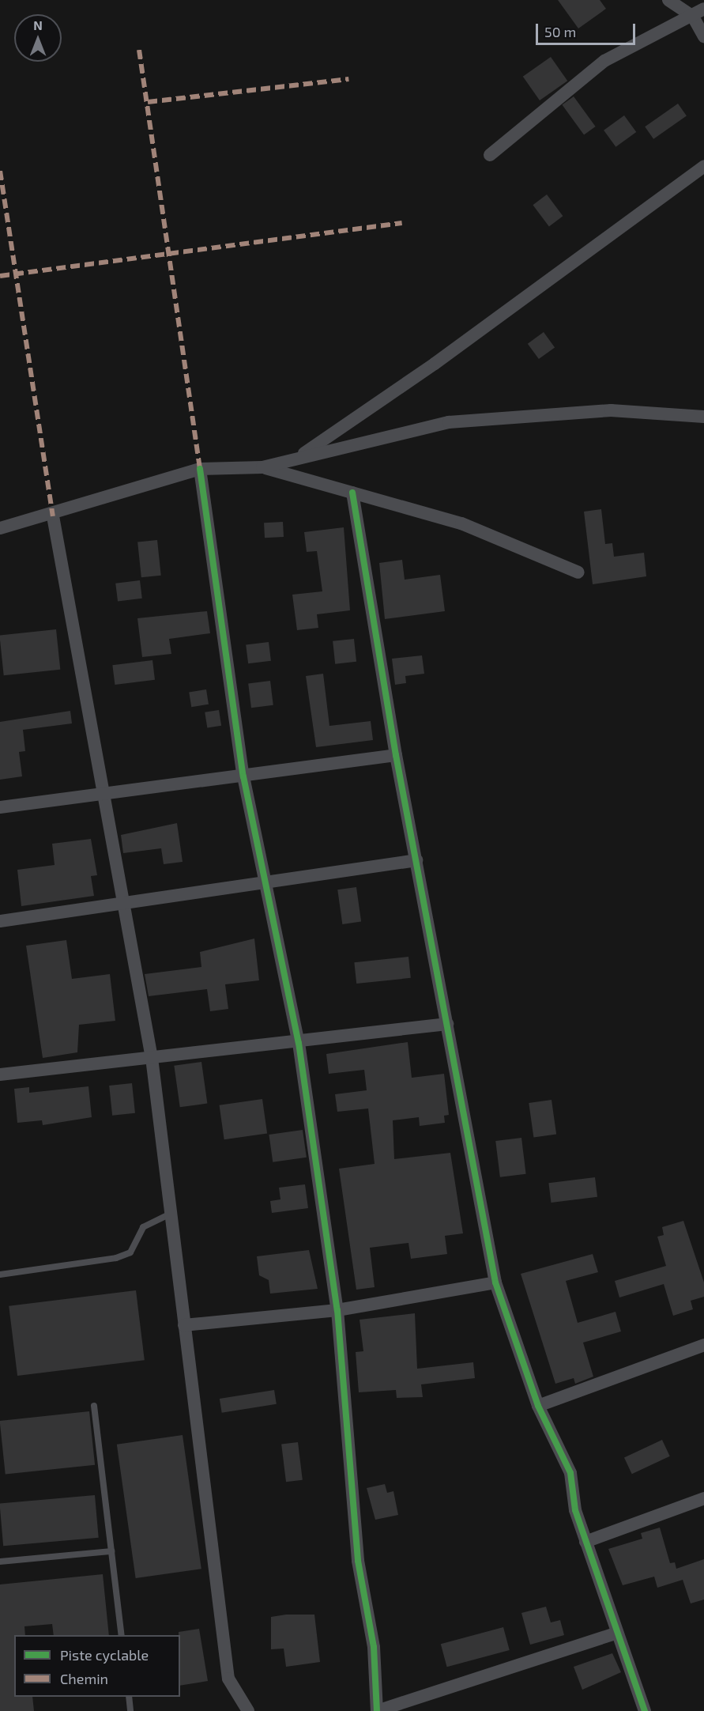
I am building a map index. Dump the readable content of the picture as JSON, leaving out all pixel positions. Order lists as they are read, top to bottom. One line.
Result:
{"legend":["Piste cyclable","Chemin"],"scale_bar":"50 m","north":"top"}
